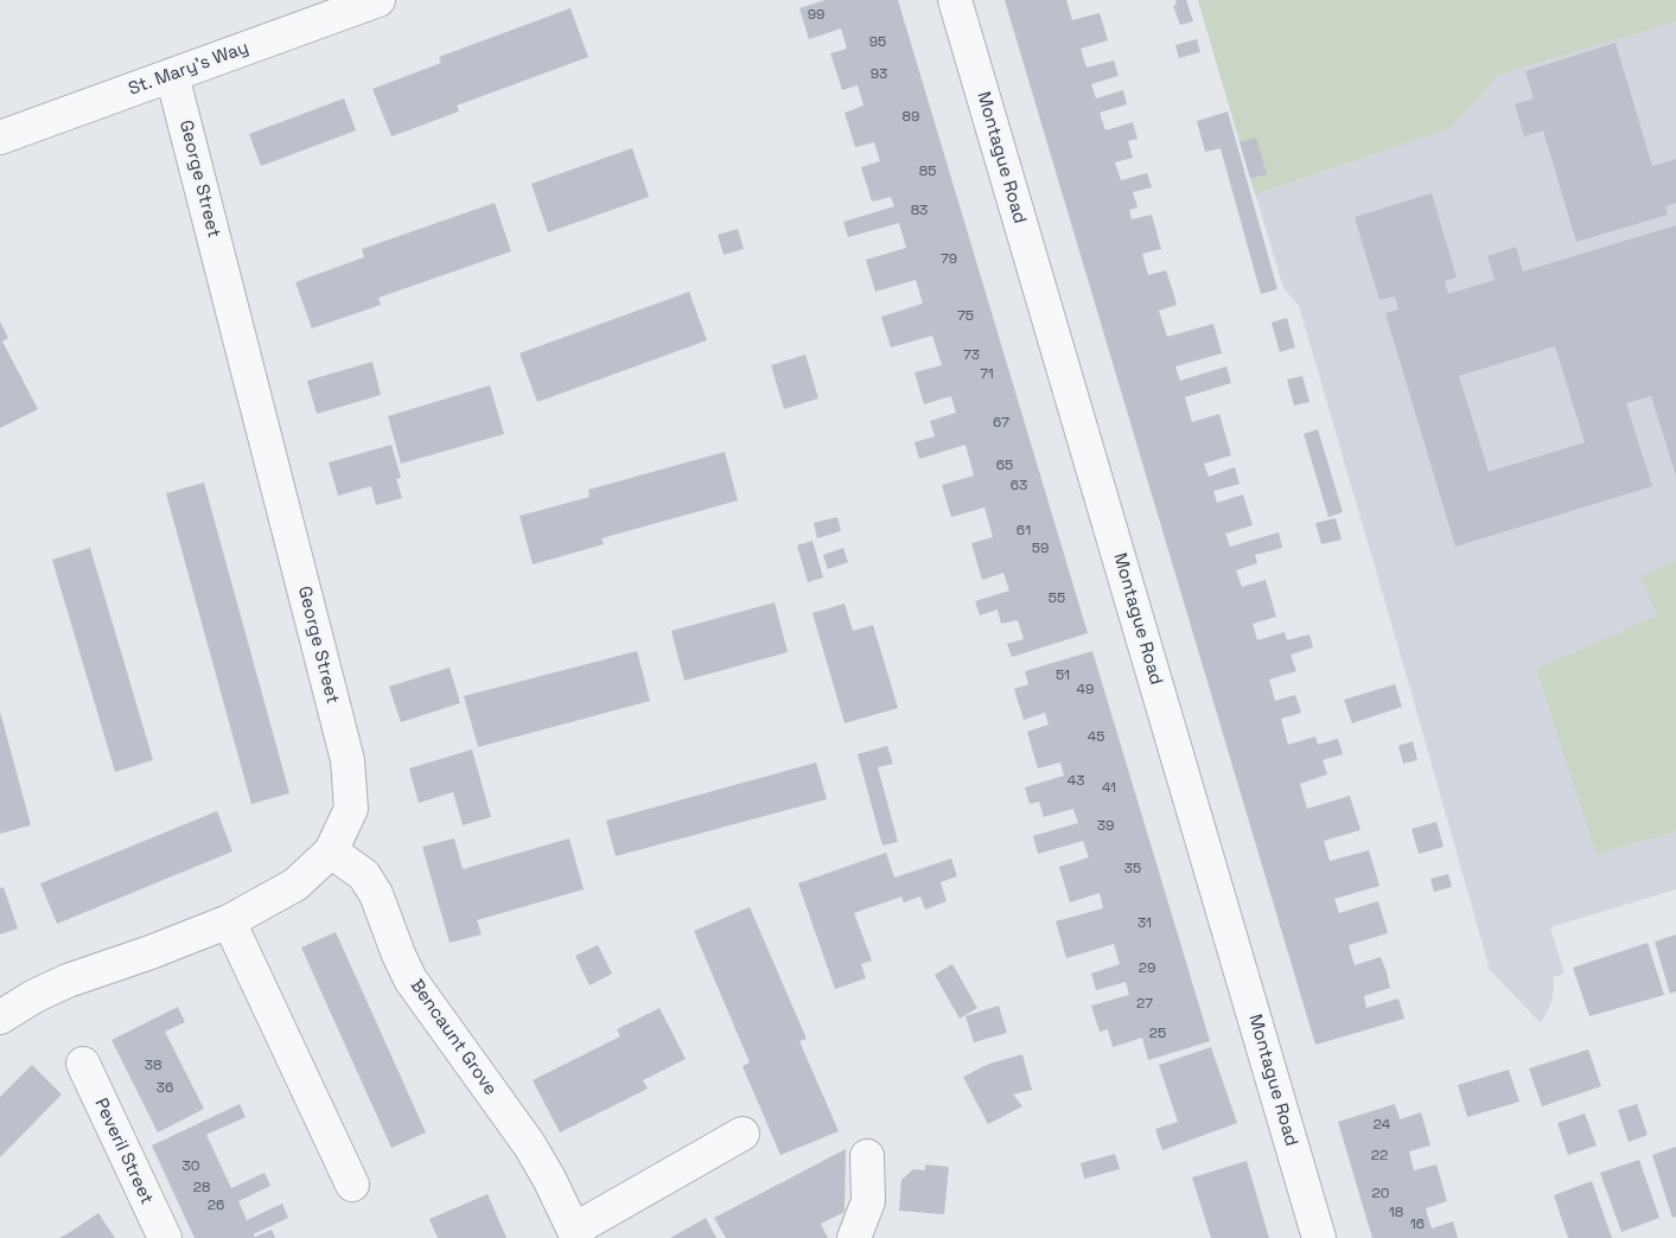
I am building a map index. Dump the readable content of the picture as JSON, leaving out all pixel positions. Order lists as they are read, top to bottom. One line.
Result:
{"streets":{"street":["St. Mary's Way","Montague Road","George Street","Bencaunt Grove","Peveril Street"]},"crossings":[["St. Mary's Way","George Street"],["George Street","Bencaunt Grove"]],"house_numbers":["99","95","93","89","85","83","79","75","73","71","67","65","63","61","59","55","51","49","45","43","41","39","35","31","29","27","25","38","36","24","22","30","28","20","26","18","16"]}
